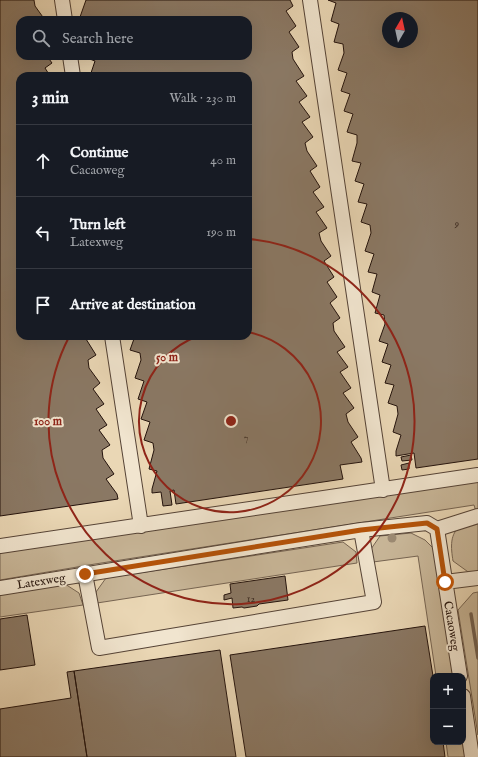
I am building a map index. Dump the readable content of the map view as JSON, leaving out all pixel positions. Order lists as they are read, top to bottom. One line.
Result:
{"streets":{"street":["Latexweg","Cacaoweg"]},"crossings":[["Latexweg","Cacaoweg"]],"house_numbers":["9","7","12"],"north":"top","page":{"search":"Search here","heading":["3 min","Walk · 230 m"],"list":[["Continue","Cacaoweg","40 m"],["Turn left","Latexweg","190 m"],"Arrive at destination"],"map_buttons":["+","−"]},"rings":["50 m","100 m"]}
